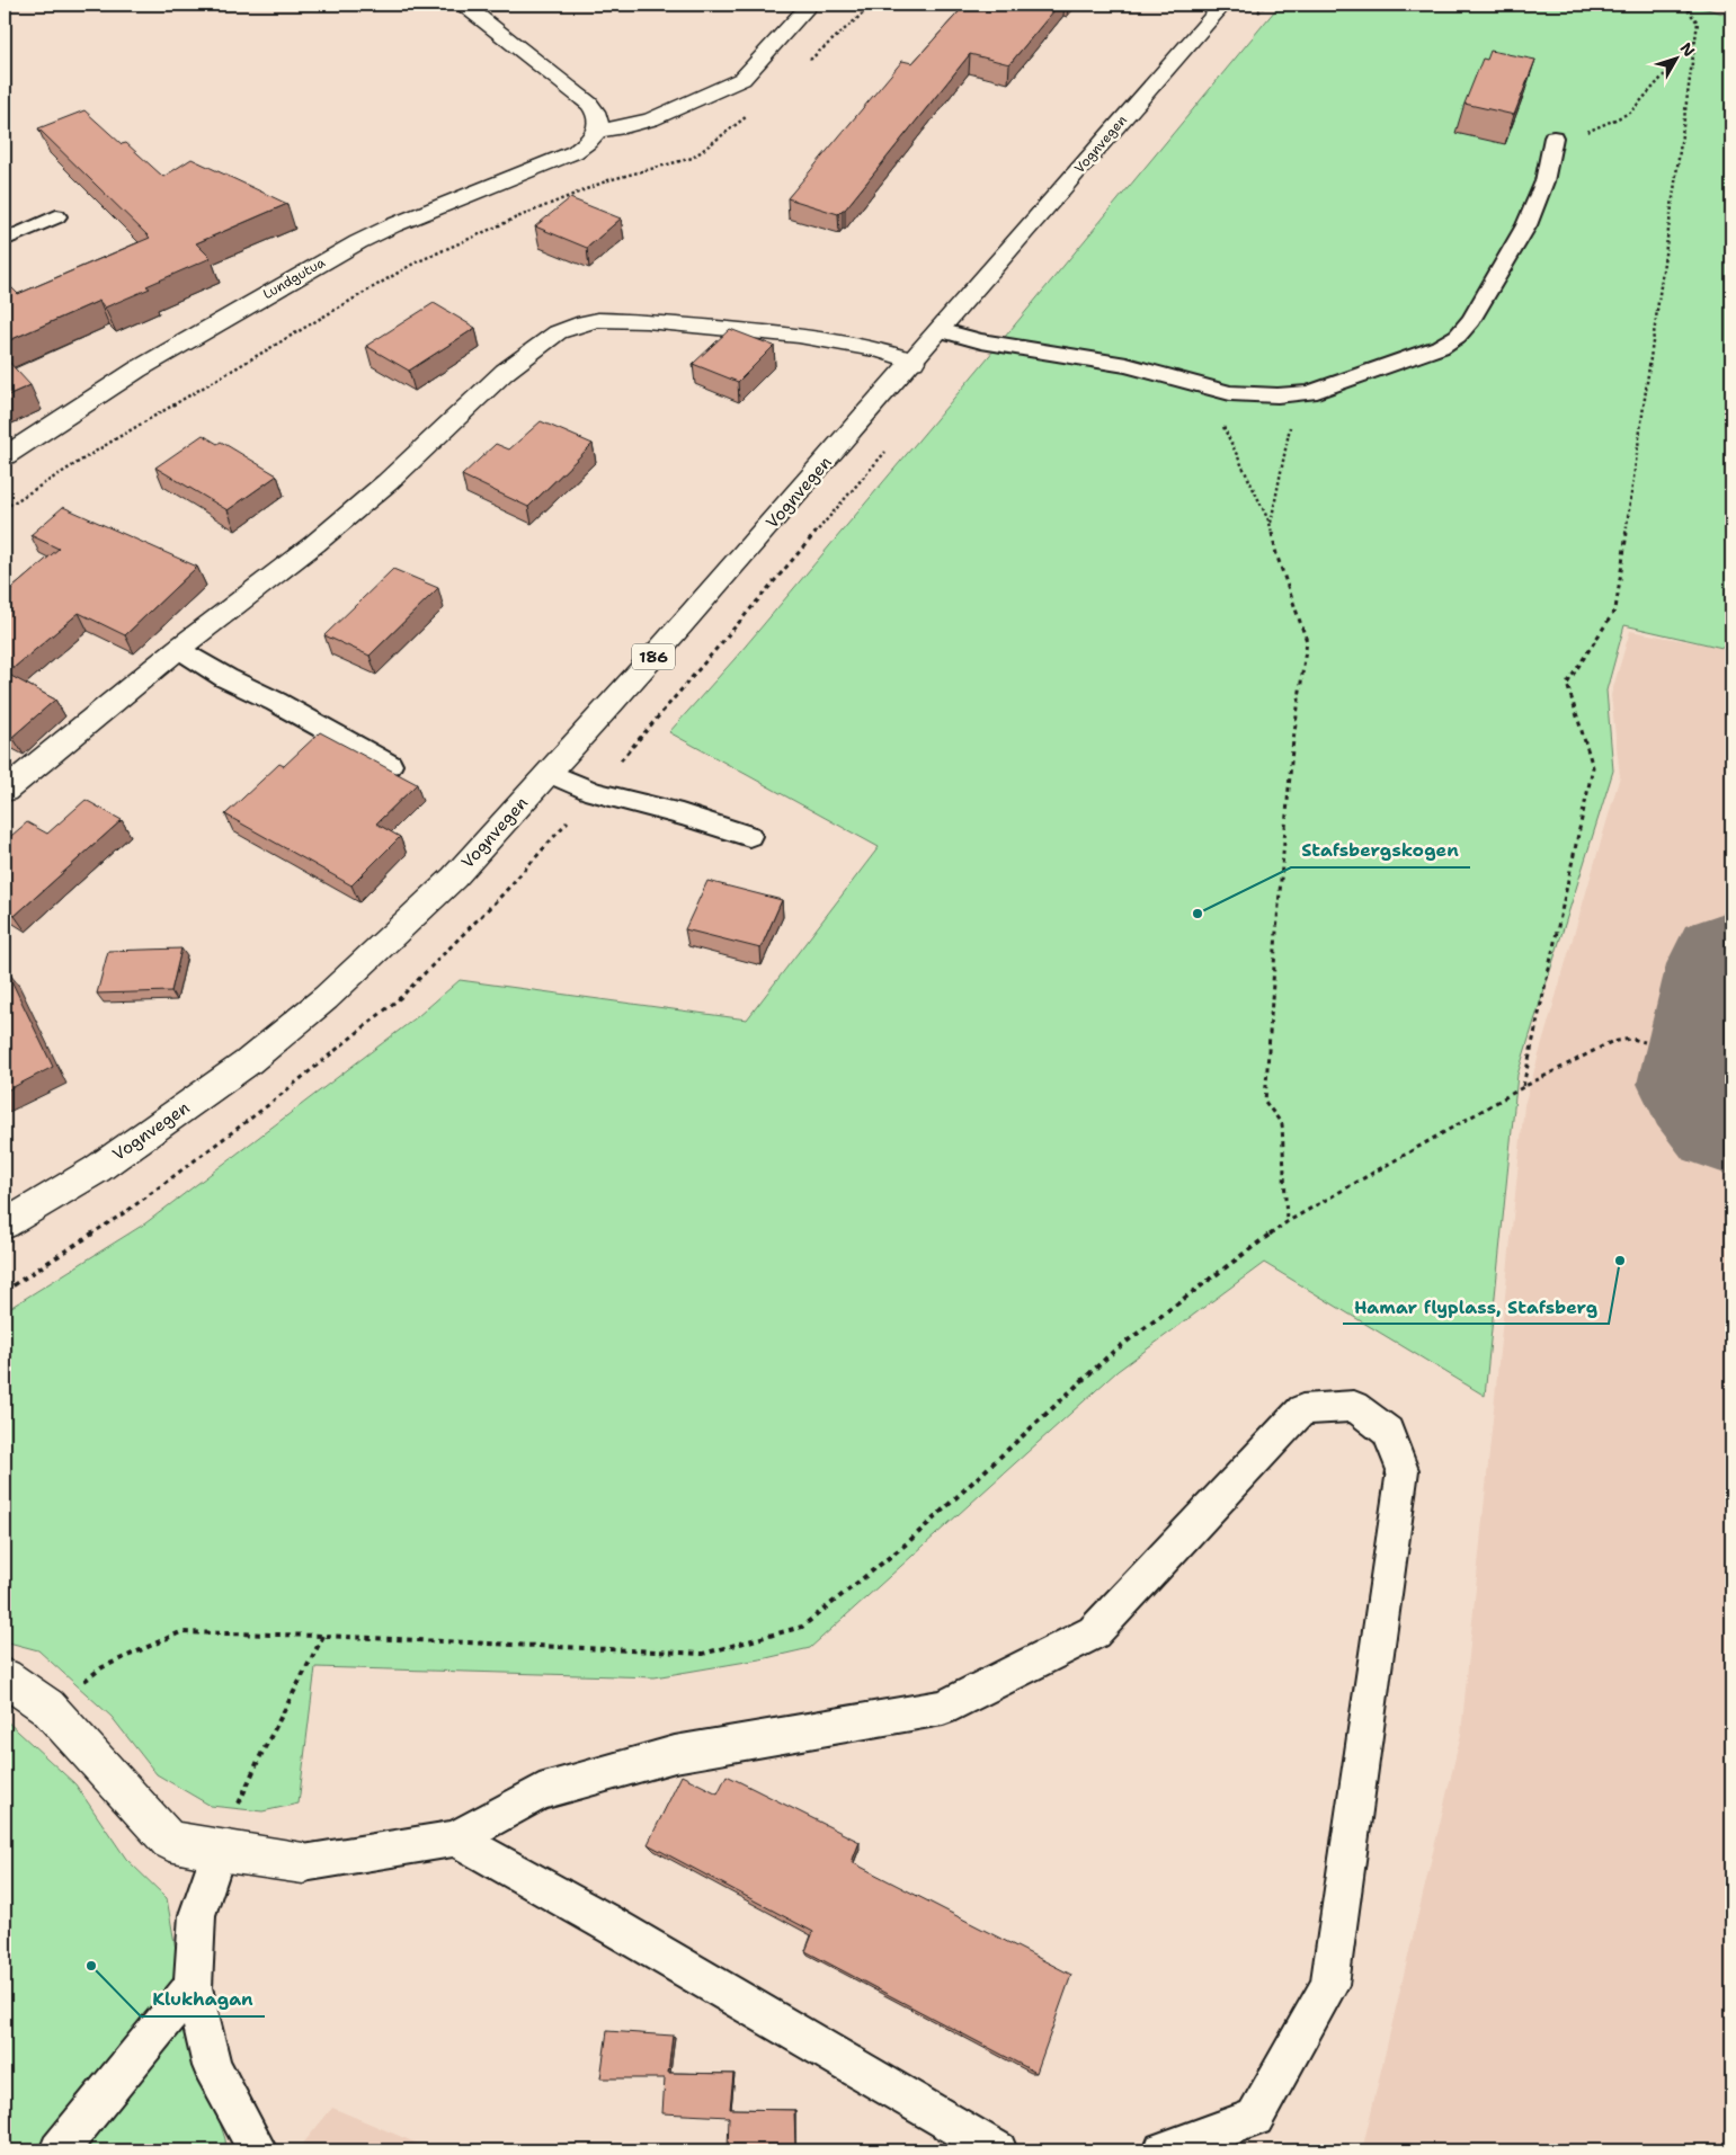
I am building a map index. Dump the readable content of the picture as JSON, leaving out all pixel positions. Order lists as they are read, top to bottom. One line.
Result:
{"streets":{"street":["Vognvegen","Lundgutua","186"]},"places":["Stafsbergskogen","Hamar flyplass, Stafsberg","Klukhagan"],"north":"top right"}
